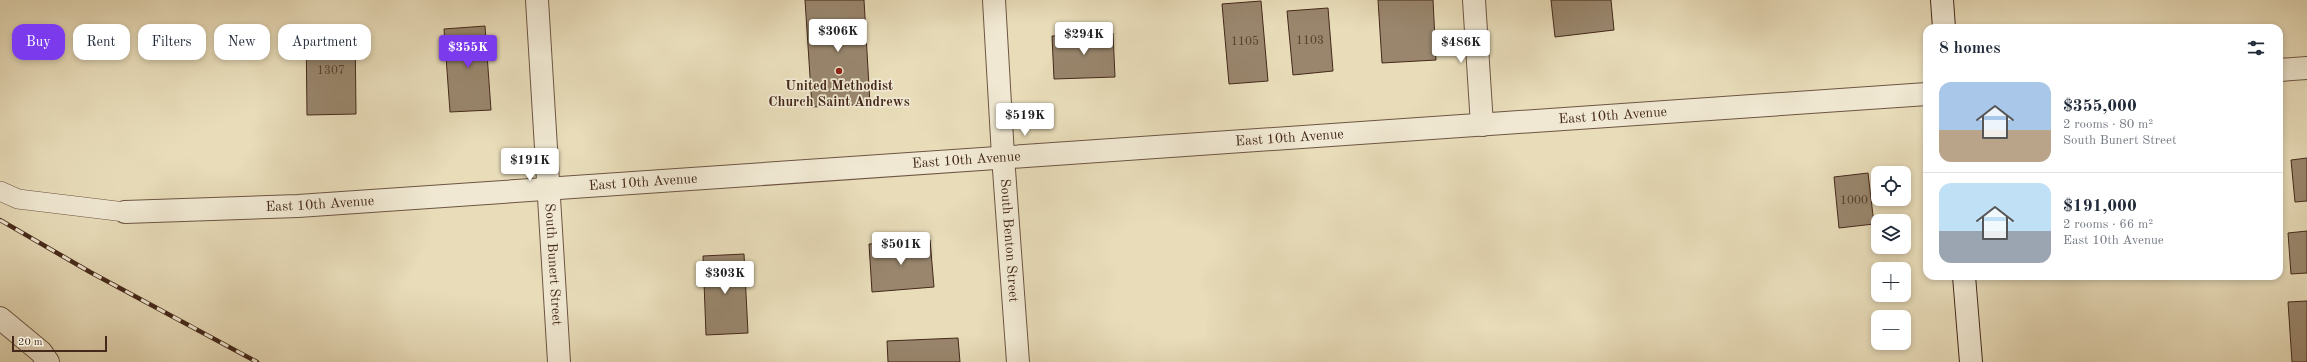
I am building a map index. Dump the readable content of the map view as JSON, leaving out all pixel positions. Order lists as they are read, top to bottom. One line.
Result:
{"streets":{"street":["East 10th Avenue","South Benton Street","South Bunert Street"]},"crossings":[["East 10th Avenue","South Benton Street"],["East 10th Avenue","South Bunert Street"]],"places":["United Methodist Church Saint Andrews"],"house_numbers":["1103","1105","1307","1000"],"scale_bar":"20 m","page":{"price":["$306K","$294K","$486K","$355K","$519K","$191K","$501K","$303K"],"chip":["Buy","Rent","Filters","New","Apartment"],"heading":"8 homes","list":[{"name":"$355,000","note":"2 rooms · 80 m² · South Bunert Street"},{"name":"$191,000","note":"2 rooms · 66 m² · East 10th Avenue"}],"map_buttons":["+","−"],"scale":"20 m"}}
